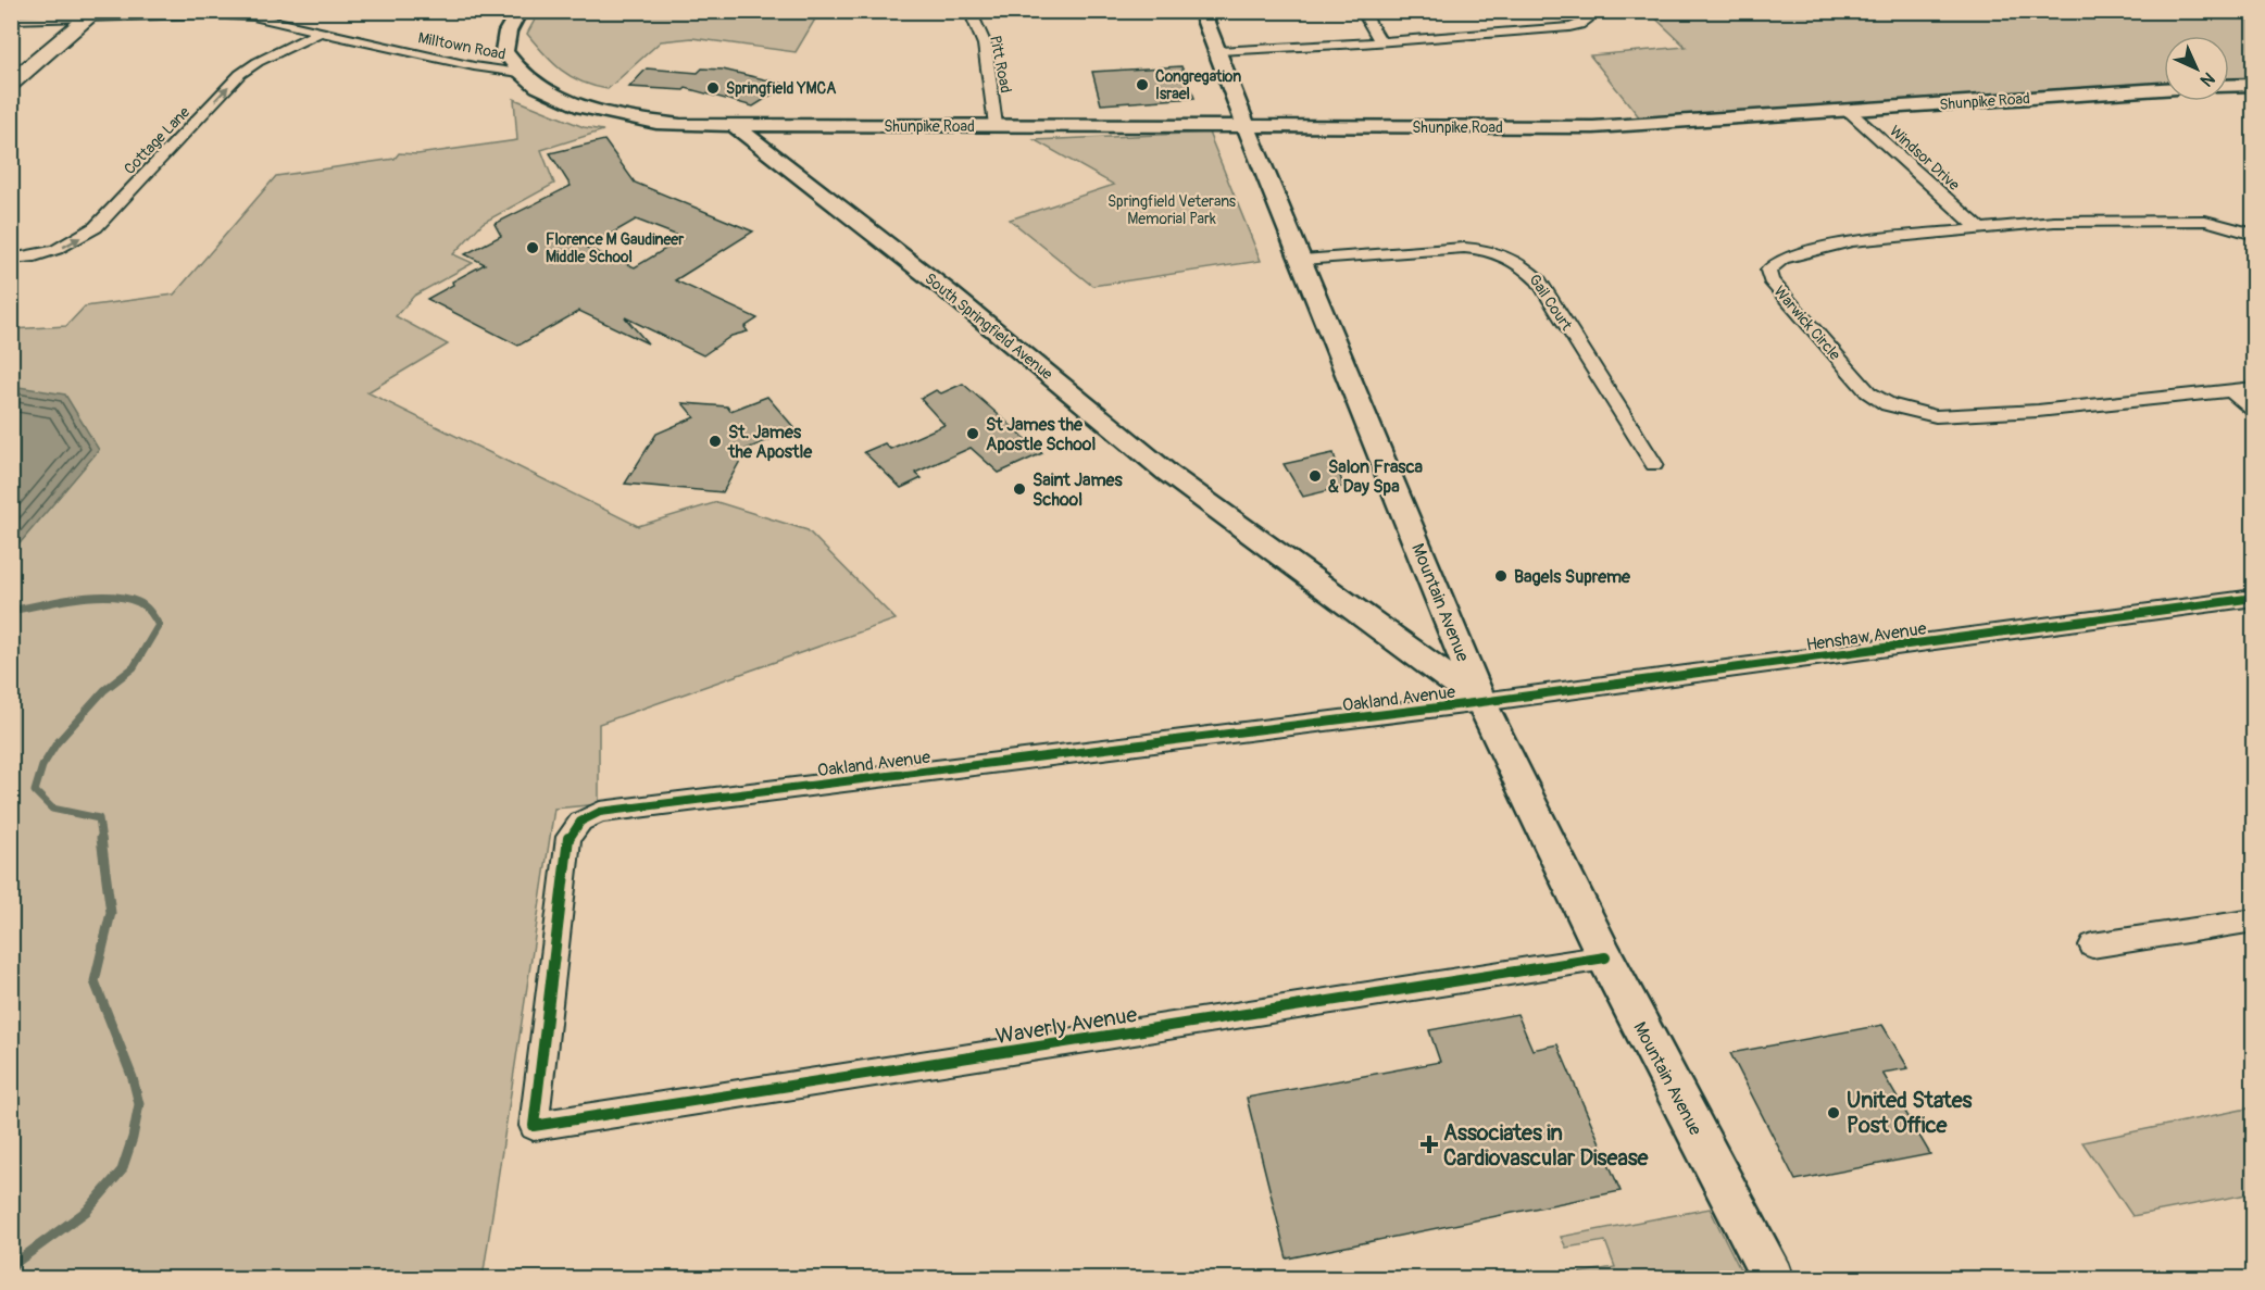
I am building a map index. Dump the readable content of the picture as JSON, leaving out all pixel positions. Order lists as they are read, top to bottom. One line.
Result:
{"streets":{"street":["Milltown Road","Pitt Road","Shunpike Road","Cottage Lane","Windsor Drive","Gail Court","Warwick Circle","South Springfield Avenue","Mountain Avenue","Henshaw Avenue","Oakland Avenue","Waverly Avenue"]},"crossings":[["Milltown Road","Cottage Lane"],["Pitt Road","Shunpike Road"],["Shunpike Road","Windsor Drive"],["Shunpike Road","South Springfield Avenue"],["Shunpike Road","Mountain Avenue"],["Windsor Drive","Warwick Circle"],["Gail Court","Mountain Avenue"],["South Springfield Avenue","Mountain Avenue"],["South Springfield Avenue","Henshaw Avenue"],["South Springfield Avenue","Oakland Avenue"],["Mountain Avenue","Henshaw Avenue"],["Mountain Avenue","Oakland Avenue"],["Mountain Avenue","Waverly Avenue"],["Henshaw Avenue","Oakland Avenue"],["Oakland Avenue","Waverly Avenue"]],"one_way":["Cottage Lane"],"parks":["Springfield Veterans Memorial Park"],"places":{"other":["Congregation Israel","Springfield YMCA","Florence M Gaudineer Middle School","St James the Apostle School","St. James the Apostle","Salon Frasca & Day Spa","Saint James School","Bagels Supreme","United States Post Office"],"health":["Associates in Cardiovascular Disease"]},"north":"bottom right"}
